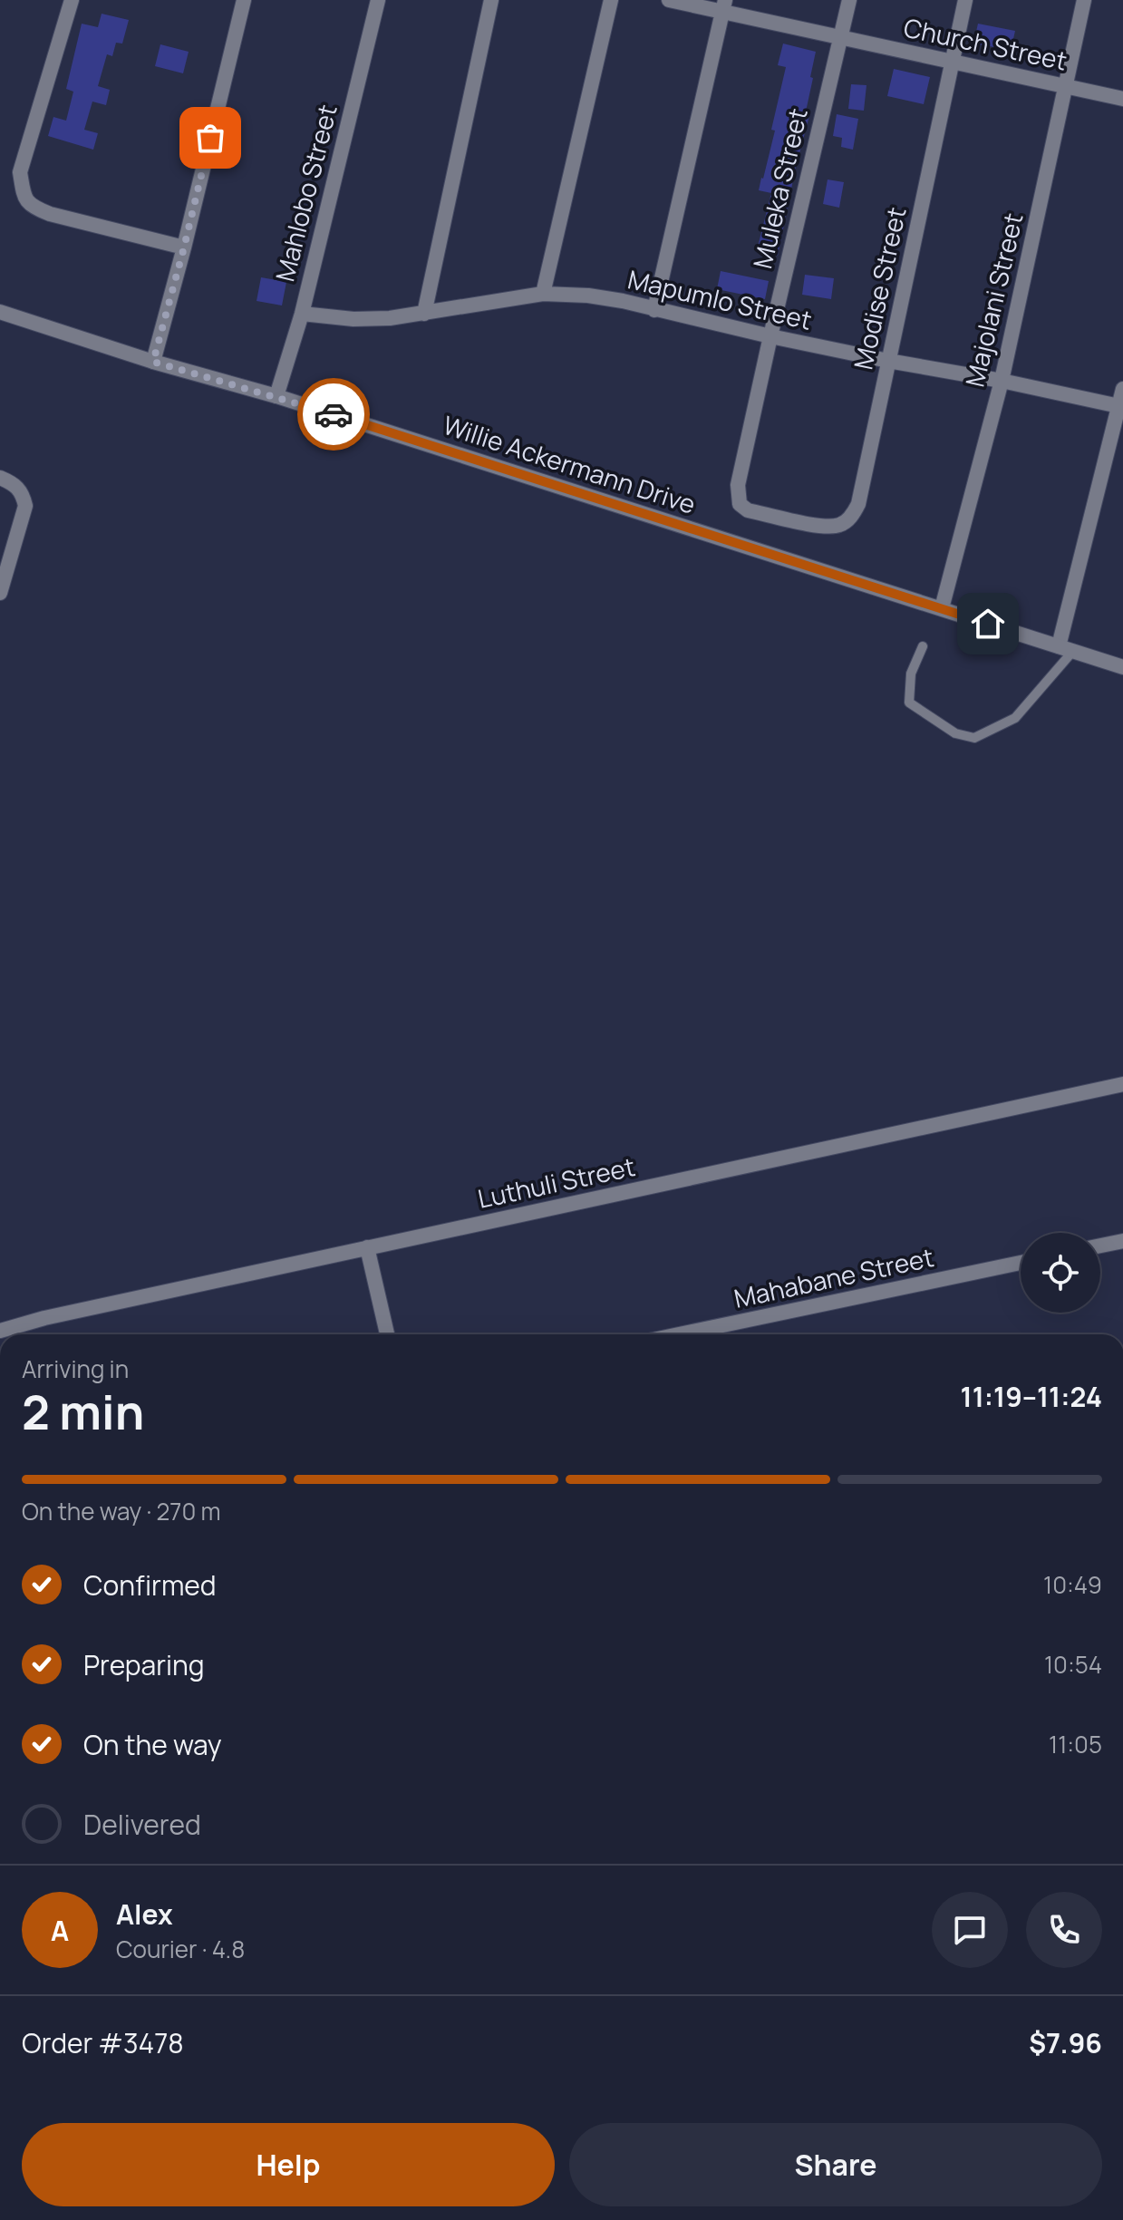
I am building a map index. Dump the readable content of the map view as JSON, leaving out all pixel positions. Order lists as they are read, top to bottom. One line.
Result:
{"streets":{"street":["Church Street","Muleka Street","Mahlobo Street","Modise Street","Mapumlo Street","Majolani Street","Willie Ackermann Drive","Luthuli Street","Mahabane Street"]},"crossings":[["Church Street","Muleka Street"],["Church Street","Modise Street"],["Church Street","Majolani Street"],["Muleka Street","Modise Street"],["Muleka Street","Mapumlo Street"],["Mahlobo Street","Mapumlo Street"],["Mahlobo Street","Willie Ackermann Drive"],["Modise Street","Mapumlo Street"],["Mapumlo Street","Majolani Street"],["Majolani Street","Willie Ackermann Drive"]],"page":{"heading":["2 min","Arriving in","11:19–11:24"],"panel":["Alex","Courier · 4.8","Order #3478","$7.96"],"bar":"On the way · 270 m","list":[["Confirmed","10:49"],["Preparing","10:54"],["On the way","11:05"],"Delivered"],"round":"A","buttons":["Help","Share"]}}
